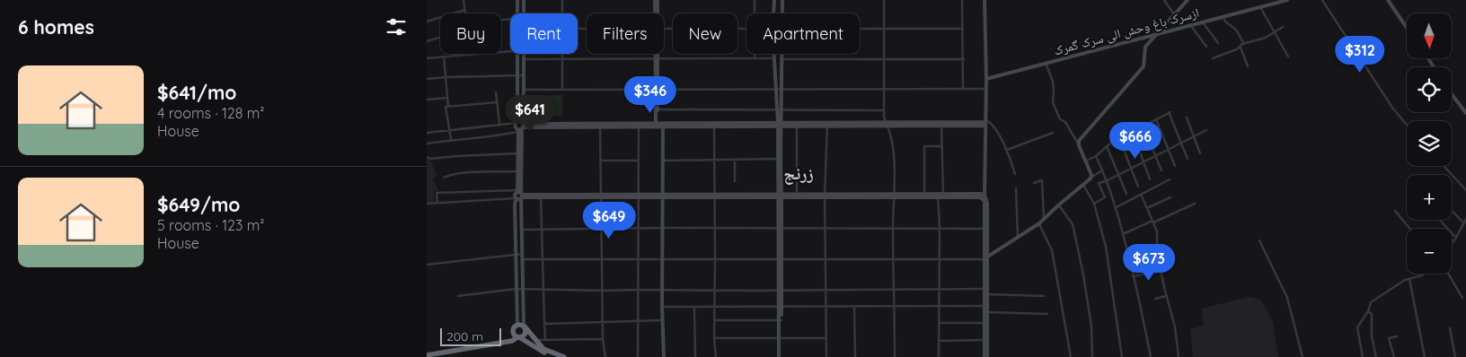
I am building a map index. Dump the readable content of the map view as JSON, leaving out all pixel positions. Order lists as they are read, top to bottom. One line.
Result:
{"streets":{"main road":["ازسرک باغ وحش الی سرک گمرک"]},"districts":["زرنج"],"scale_bar":"200 m","north":"bottom","page":{"heading":"6 homes","map_buttons":["+","−"],"chip":["Buy","Rent","Filters","New","Apartment"],"price":["$312","$346","$641","$666","$649","$673"],"list":[{"name":"$641/mo","note":"4 rooms · 128 m² · House"},{"name":"$649/mo","note":"5 rooms · 123 m² · House"}],"scale":"200 m"}}
